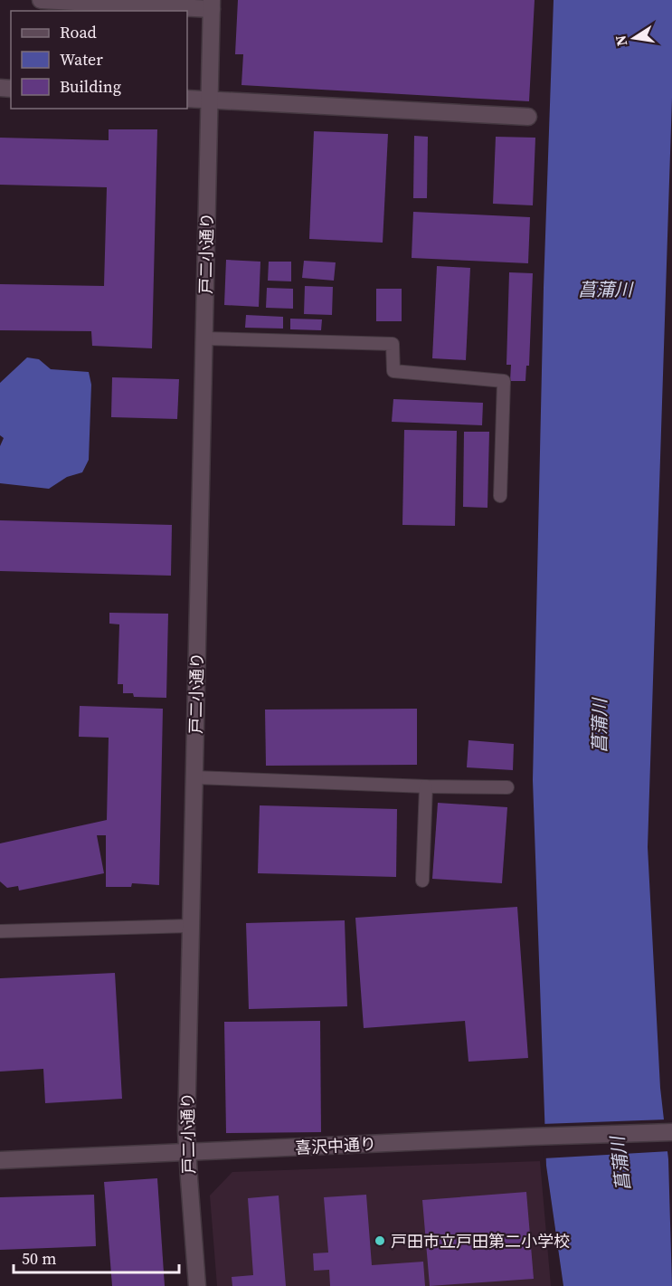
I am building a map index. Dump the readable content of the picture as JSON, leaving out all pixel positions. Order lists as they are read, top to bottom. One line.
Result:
{"streets":{"street":["戸二小通り","喜沢中通り"]},"crossings":[["戸二小通り","喜沢中通り"]],"water":["菖蒲川"],"places":["戸田市立戸田第二小学校"],"legend":["Road","Water","Building"],"scale_bar":"50 m","north":"left"}
